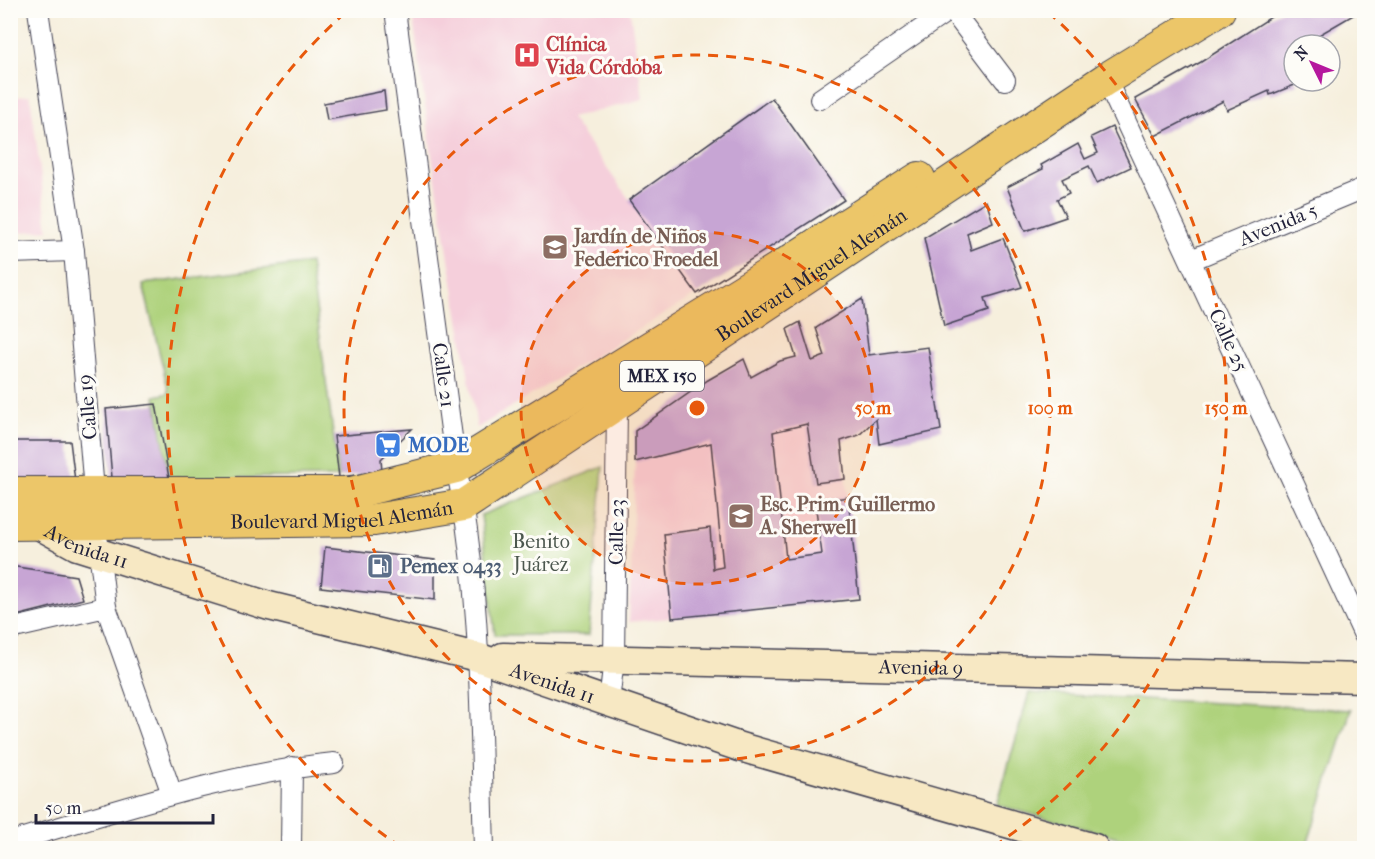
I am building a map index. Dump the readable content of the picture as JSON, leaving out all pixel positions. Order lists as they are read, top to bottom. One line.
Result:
{"streets":{"main road":["Boulevard Miguel Alemán","MEX 150","Avenida 11","Avenida 9"],"street":["Avenida 5","Calle 25","Calle 21","Calle 19","Calle 23"]},"crossings":[["Avenida 5","Calle 25"],["Boulevard Miguel Alemán","Calle 25"],["Boulevard Miguel Alemán","Calle 21"],["Boulevard Miguel Alemán","Calle 19"],["Boulevard Miguel Alemán","Calle 23"],["Boulevard Miguel Alemán","Avenida 11"],["Calle 21","Avenida 11"],["Calle 21","Avenida 9"],["Calle 19","Avenida 11"],["Calle 23","Avenida 11"],["Calle 23","Avenida 9"],["Avenida 11","Avenida 9"]],"parks":["Benito Juárez"],"places":{"hospital":["Clínica Vida Córdoba"],"school or university":["Jardín de Niños Federico Froedel","Esc. Prim. Guillermo A. Sherwell"],"supermarket":["MODE"],"fuel station":["Pemex 0433"]},"scale_bar":"50 m","north":"top left","rings":["50 m","100 m","150 m"]}
